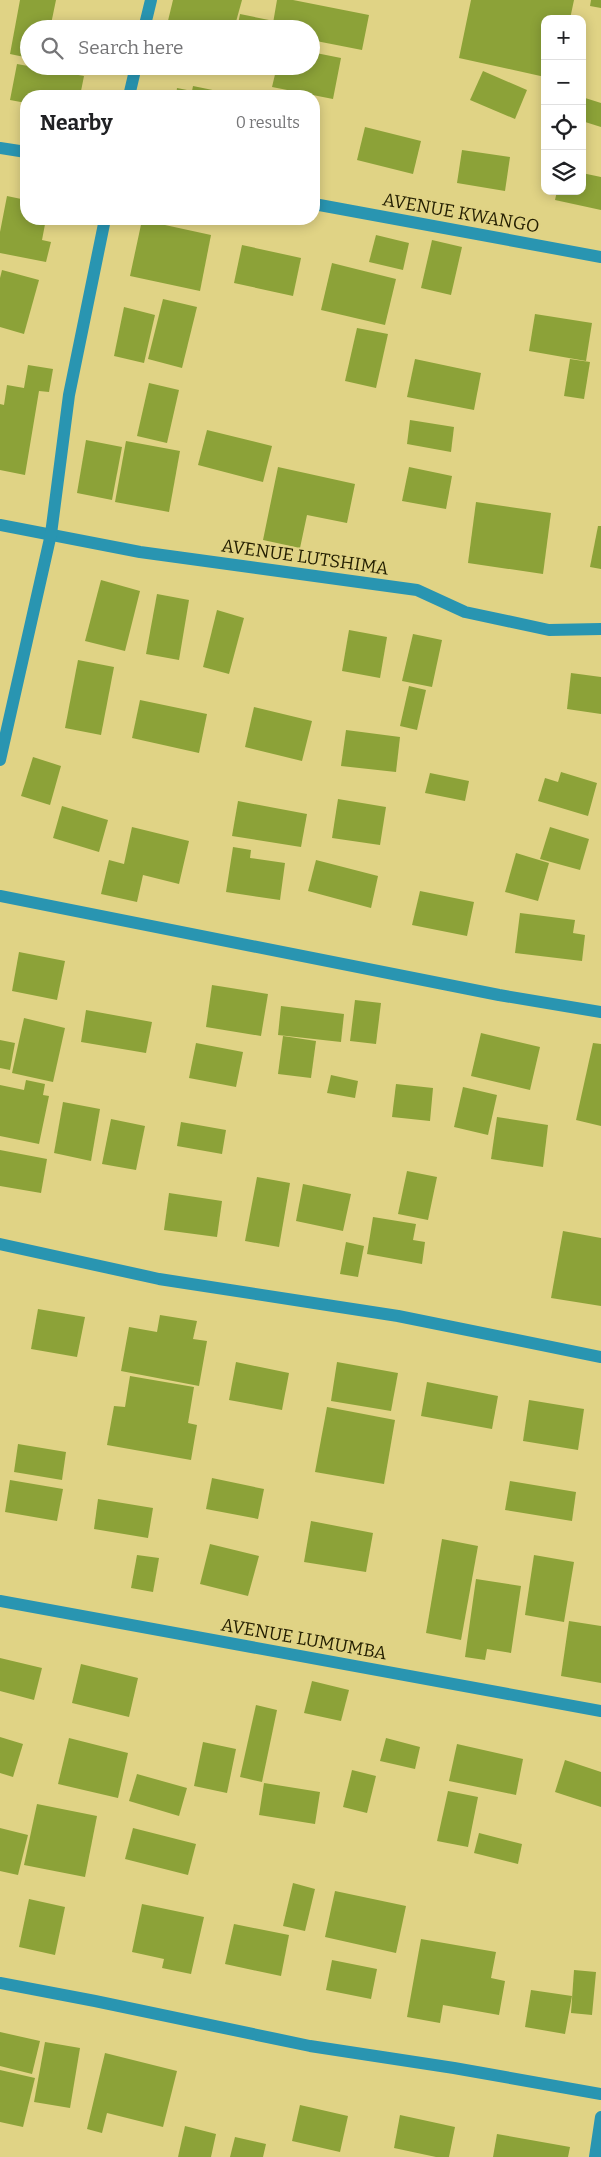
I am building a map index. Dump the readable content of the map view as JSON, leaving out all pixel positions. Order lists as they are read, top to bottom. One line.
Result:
{"streets":{"street":["AVENUE KWANGO","AVENUE LUTSHIMA","AVENUE LUMUMBA"]},"page":{"map_buttons":["+","−"],"search":"Search here","heading":["Nearby","0 results"]}}
